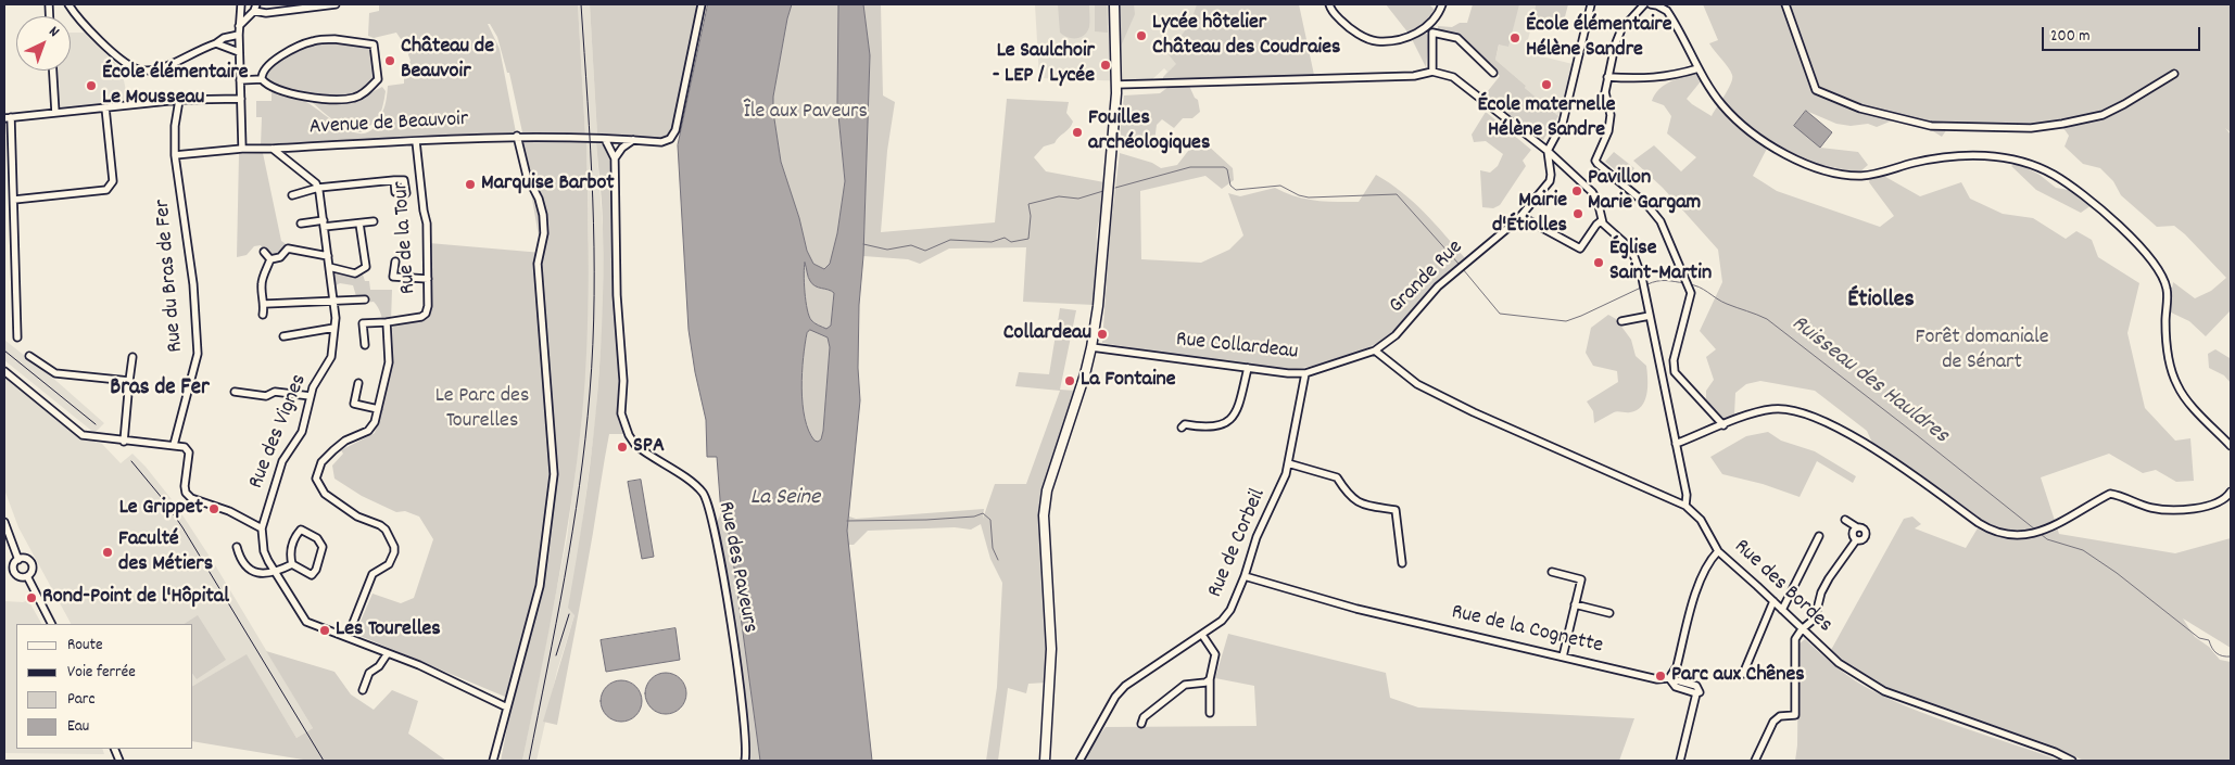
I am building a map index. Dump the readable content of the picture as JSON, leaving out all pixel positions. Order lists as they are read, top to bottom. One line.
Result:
{"streets":{"street":["Avenue de Beauvoir","Rue de la Tour","Rue du Bras de Fer","Grande Rue","Rue Collardeau","Rue des Vignes","Rue de Corbeil","Rue des Paveurs","Rue des Bordes","Rue de la Cognette"]},"crossings":[["Avenue de Beauvoir","Rue de la Tour"],["Avenue de Beauvoir","Rue du Bras de Fer"],["Grande Rue","Rue Collardeau"],["Grande Rue","Rue des Bordes"],["Rue Collardeau","Rue de Corbeil"],["Rue Collardeau","Rue des Bordes"],["Rue de Corbeil","Rue de la Cognette"]],"districts":["Étiolles","Bras de Fer"],"water":["Ruisseau des Hauldres","La Seine"],"parks":["Île aux Paveurs","Forêt domaniale de Sénart","Le Parc des Tourelles"],"places":["Lycée hôtelier Château des Coudraies","École élémentaire Hélène Sandre","Château de Beauvoir","Le Saulchoir - LEP / Lycée","École maternelle Hélène Sandre","École élémentaire Le Mousseau","Fouilles archéologiques","Marquise Barbot","Pavillon Marie Gargam","Mairie d'Étiolles","Église Saint-Martin","Collardeau","La Fontaine","SPA","Le Grippet","Faculté des Métiers","Rond-Point de l'Hôpital","Les Tourelles","Parc aux Chênes"],"legend":["Route","Voie ferrée","Parc","Eau"],"scale_bar":"200 m","north":"top right"}
